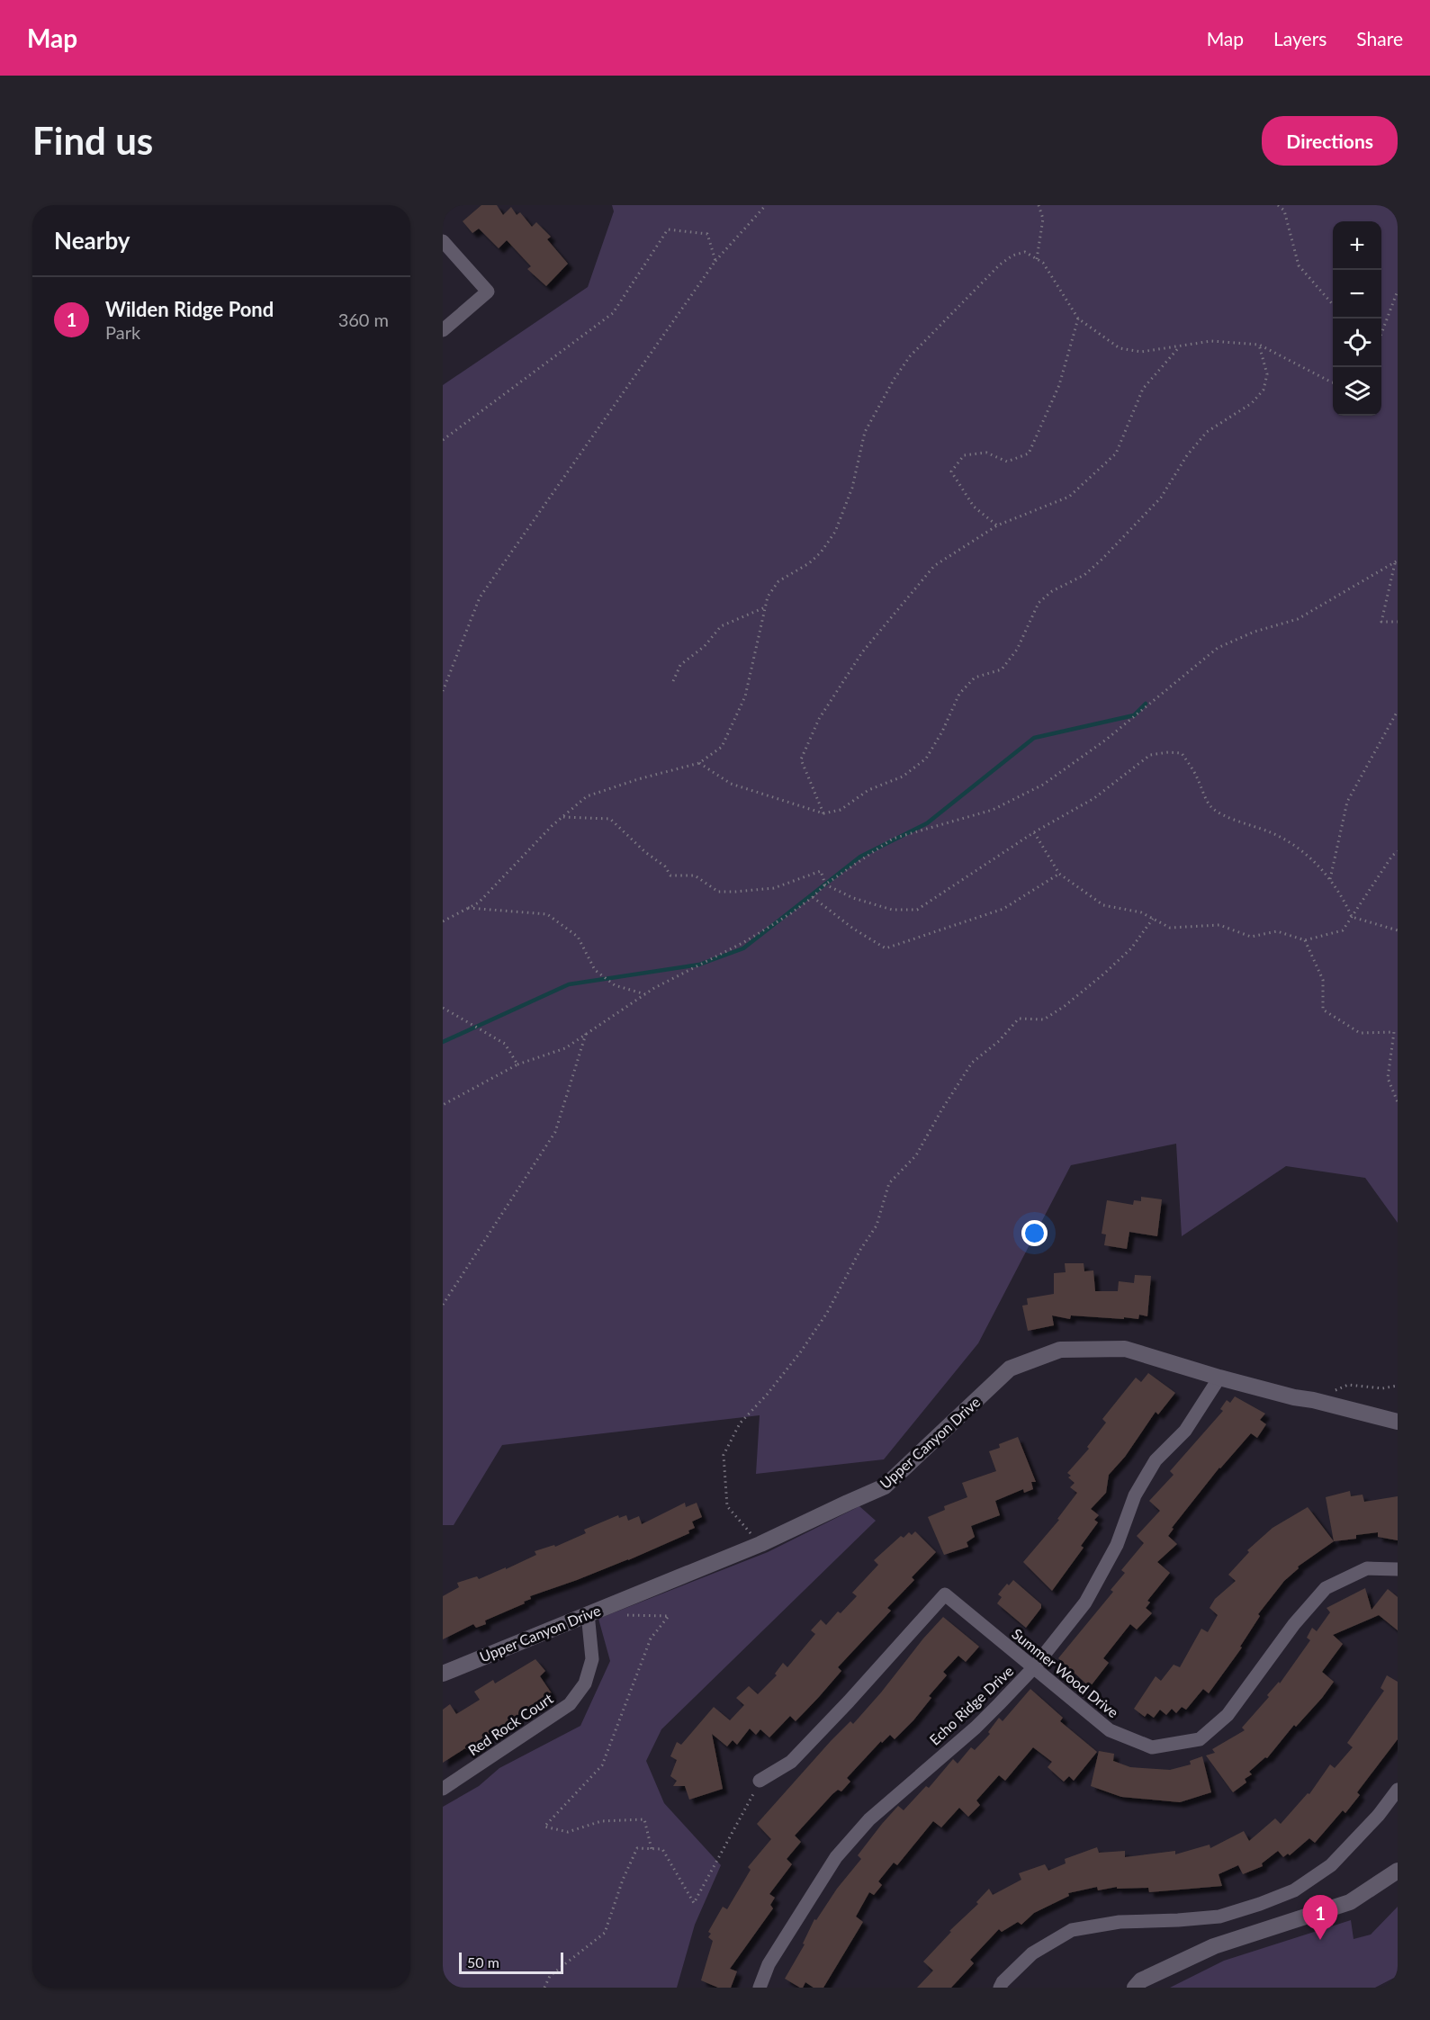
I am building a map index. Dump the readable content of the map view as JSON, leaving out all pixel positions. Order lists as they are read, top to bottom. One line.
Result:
{"streets":{"street":["Upper Canyon Drive","Summer Wood Drive","Echo Ridge Drive","Red Rock Court"]},"crossings":[["Upper Canyon Drive","Echo Ridge Drive"],["Upper Canyon Drive","Red Rock Court"],["Summer Wood Drive","Echo Ridge Drive"]],"scale_bar":"50 m","page":{"header":"Map","nav":["Map","Layers","Share"],"buttons":"Directions","title":"Find us","heading":"Nearby","map_buttons":["+","−"],"list":[{"mark":"1","name":"Wilden Ridge Pond","note":"Park","value":"360 m"}],"pins":"1","scale":"50 m"}}
